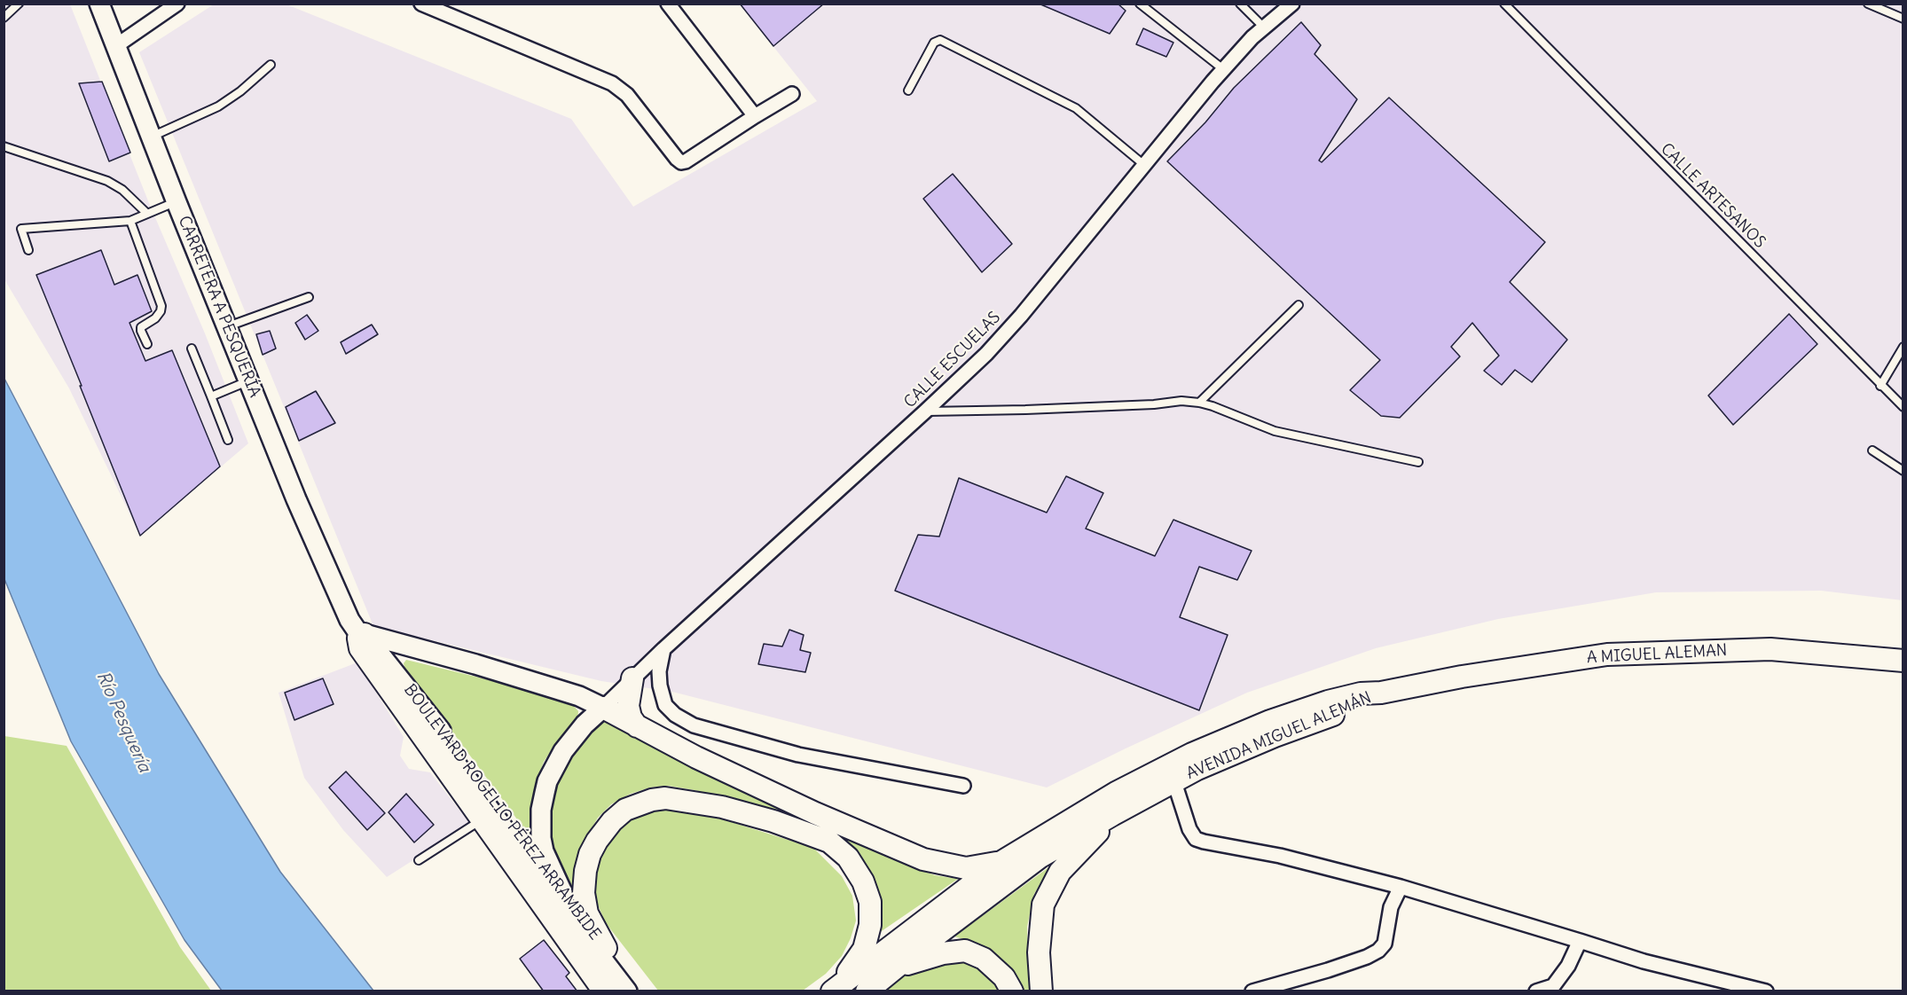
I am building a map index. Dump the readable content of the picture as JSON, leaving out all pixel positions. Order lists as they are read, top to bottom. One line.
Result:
{"streets":{"main road":["CARRETERA A PESQUERÍA","A MIGUEL ALEMAN","AVENIDA MIGUEL ALEMÁN","BOULEVARD ROGELIO PÉREZ ARRAMBIDE"],"street":["CALLE ESCUELAS"],"lane":["CALLE ARTESANOS"]},"crossings":[["CARRETERA A PESQUERÍA","BOULEVARD ROGELIO PÉREZ ARRAMBIDE"],["A MIGUEL ALEMAN","AVENIDA MIGUEL ALEMÁN"]],"water":["Río Pesquería"]}
